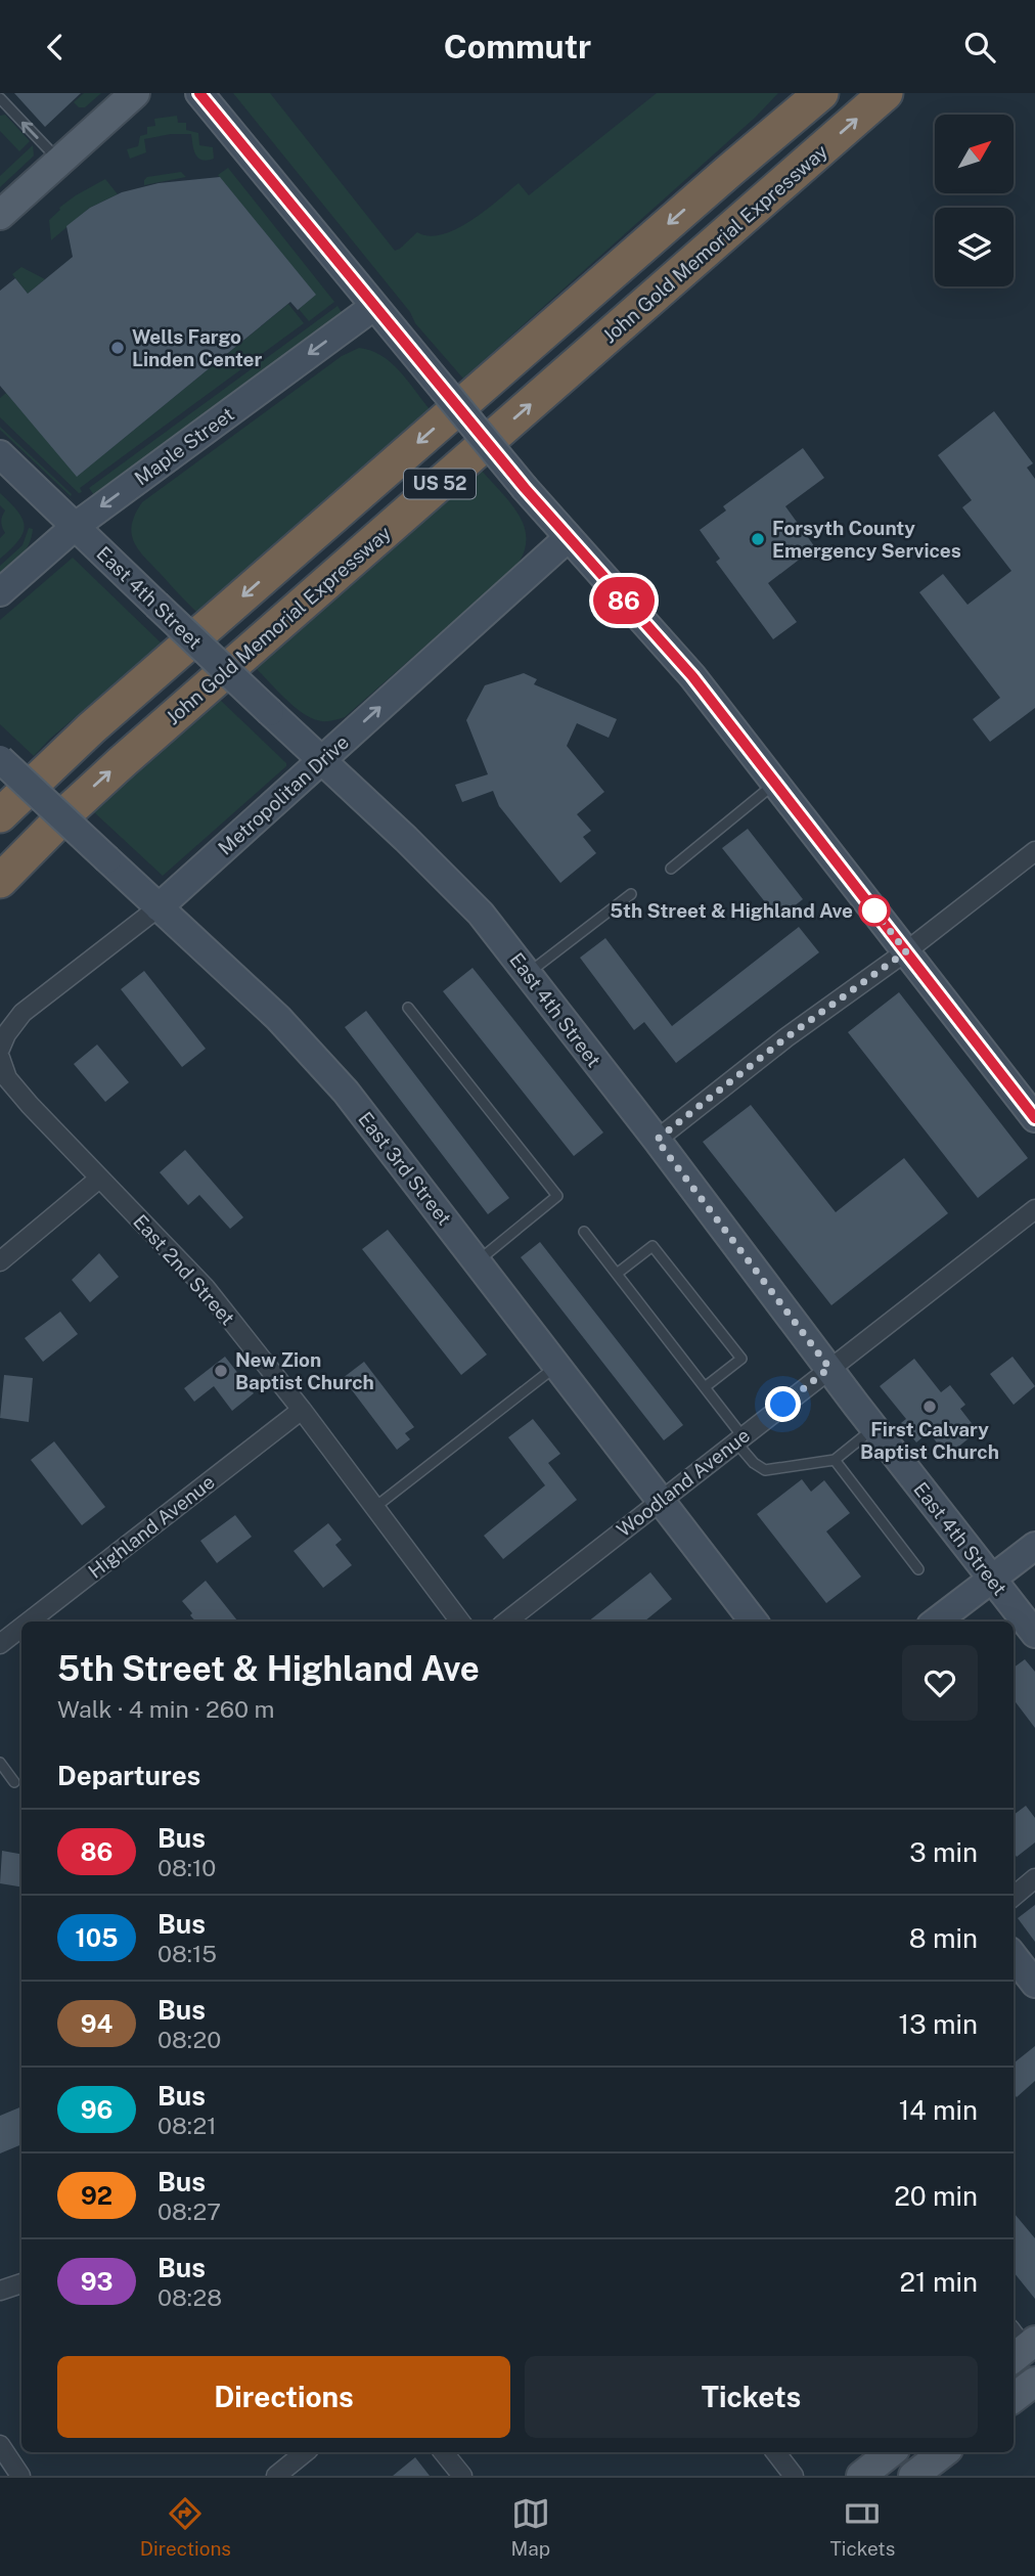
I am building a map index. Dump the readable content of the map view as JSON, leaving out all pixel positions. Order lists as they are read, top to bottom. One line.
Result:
{"streets":{"highway":["John Gold Memorial Expressway","US 52"],"street":["Maple Street","East 4th Street","Metropolitan Drive","East 3rd Street","East 2nd Street","Woodland Avenue","Highland Avenue"]},"crossings":[["Maple Street","East 4th Street"],["East 4th Street","Metropolitan Drive"],["East 4th Street","Woodland Avenue"],["Metropolitan Drive","East 3rd Street"],["East 3rd Street","Woodland Avenue"],["East 2nd Street","Highland Avenue"]],"one_way":["Maple Street","Metropolitan Drive"],"places":["Wells Fargo Linden Center","Forsyth County Emergency Services","5th Street & Highland Ave","New Zion Baptist Church","First Calvary Baptist Church"],"lines":["bus line 86"],"north":"top right","page":{"header":"Commutr","on_map":"86","heading":[["5th Street & Highland Ave","Walk · 4 min · 260 m"],"Departures"],"list":[{"mark":"86","name":"Bus","note":"08:10","value":"3 min"},{"mark":"105","name":"Bus","note":"08:15","value":"8 min"},{"mark":"94","name":"Bus","note":"08:20","value":"13 min"},{"mark":"96","name":"Bus","note":"08:21","value":"14 min"},{"mark":"92","name":"Bus","note":"08:27","value":"20 min"},{"mark":"93","name":"Bus","note":"08:28","value":"21 min"}],"buttons":["Directions","Tickets"],"tabs":["Directions","Map","Tickets"]}}
